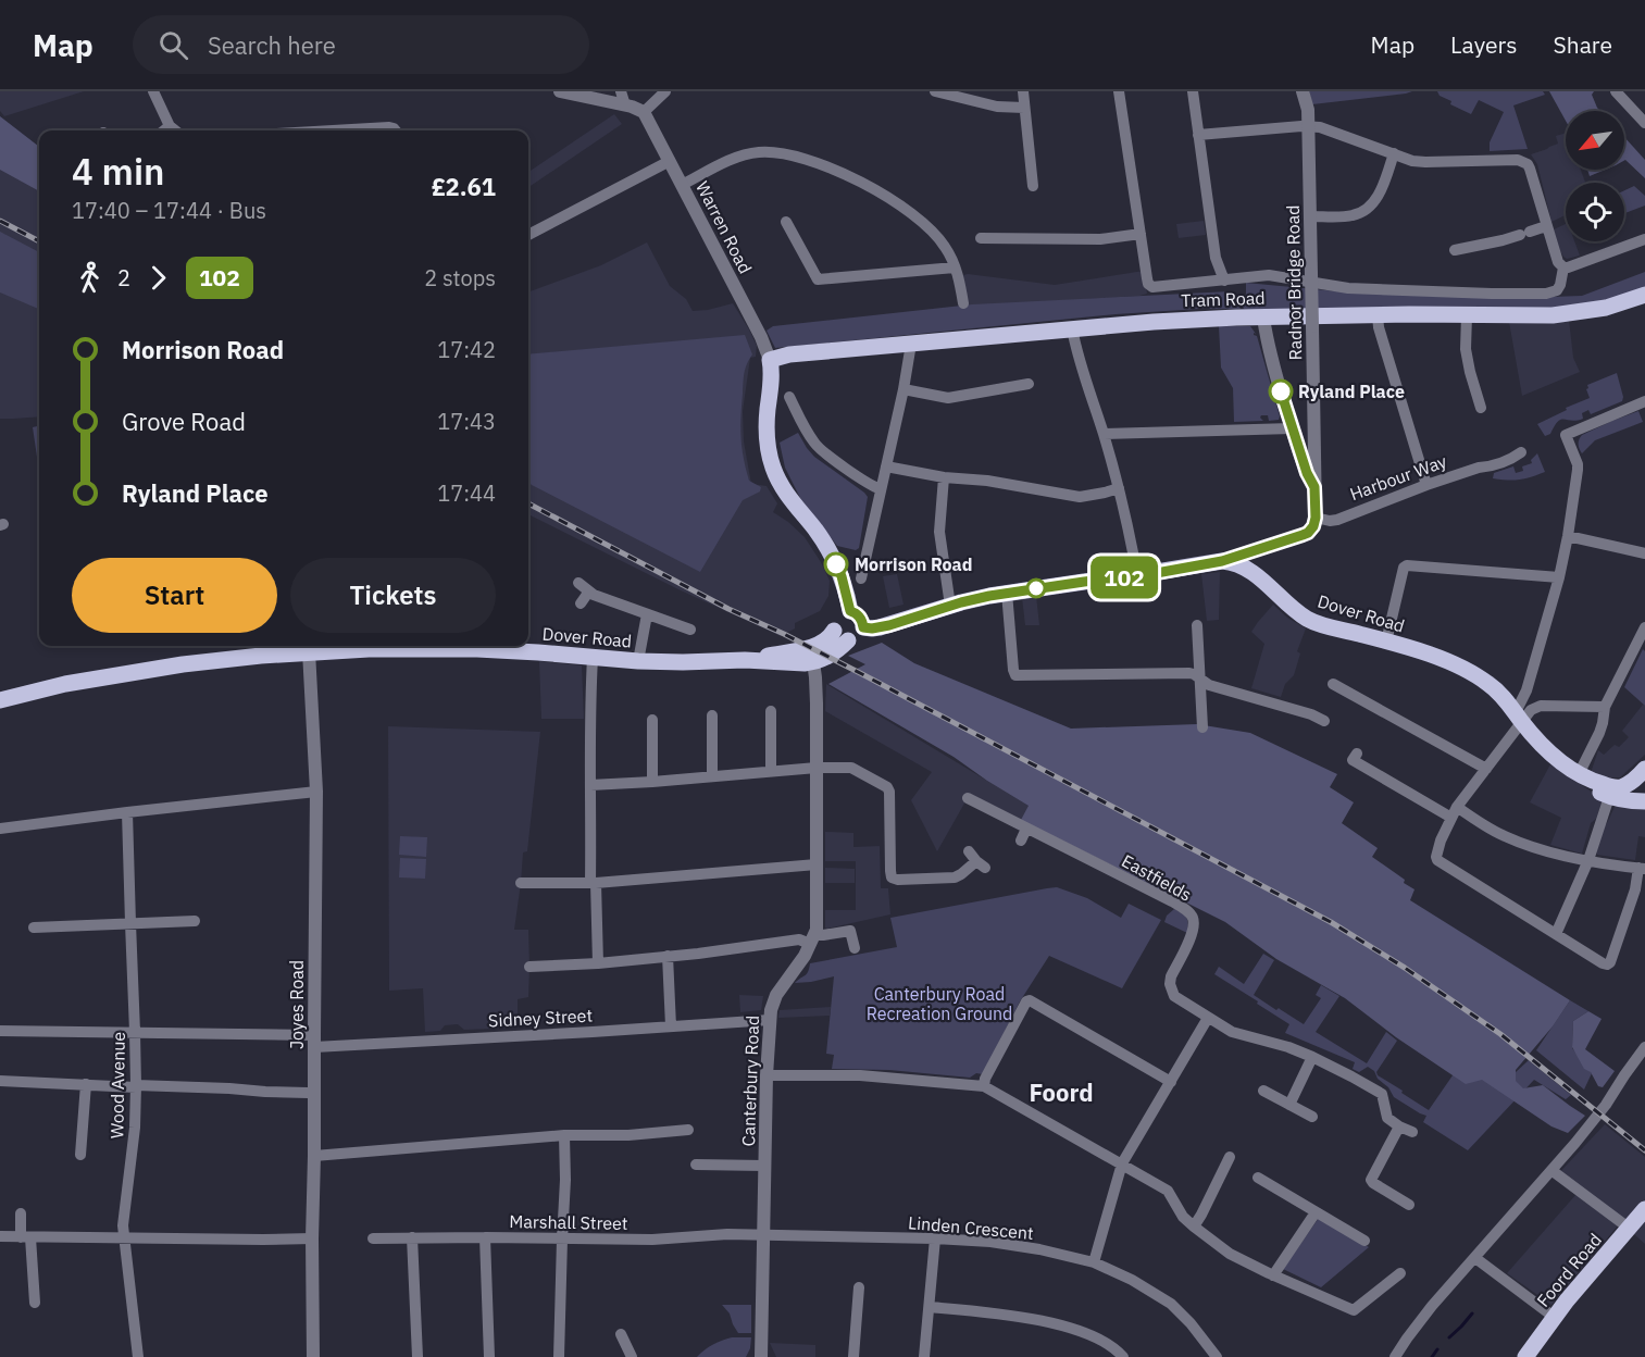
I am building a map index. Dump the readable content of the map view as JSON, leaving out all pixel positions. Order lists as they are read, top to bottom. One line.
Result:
{"streets":{"main road":["Tram Road","Dover Road","Foord Road"],"street":["Warren Road","Radnor Bridge Road","Harbour Way","Eastfields","Joyes Road","Sidney Street","Canterbury Road","Wood Avenue","Marshall Street","Linden Crescent"]},"crossings":[["Warren Road","Tram Road"],["Radnor Bridge Road","Harbour Way"],["Dover Road","Joyes Road"],["Joyes Road","Sidney Street"],["Sidney Street","Canterbury Road"],["Sidney Street","Wood Avenue"],["Canterbury Road","Marshall Street"],["Canterbury Road","Linden Crescent"],["Marshall Street","Linden Crescent"]],"districts":["Foord"],"parks":["Canterbury Road Recreation Ground"],"places":["Ryland Place","Morrison Road"],"lines":["bus line 102"],"north":"bottom left","page":{"header":"Map","search":"Search here","nav":["Map","Layers","Share"],"on_map":"102","heading":["4 min","17:40 – 17:44 · Bus","£2.61"],"legs":["2","102","2 stops"],"list":[{"name":"Morrison Road","value":"17:42"},{"name":"Grove Road","value":"17:43"},{"name":"Ryland Place","value":"17:44"}],"buttons":["Start","Tickets"]}}
